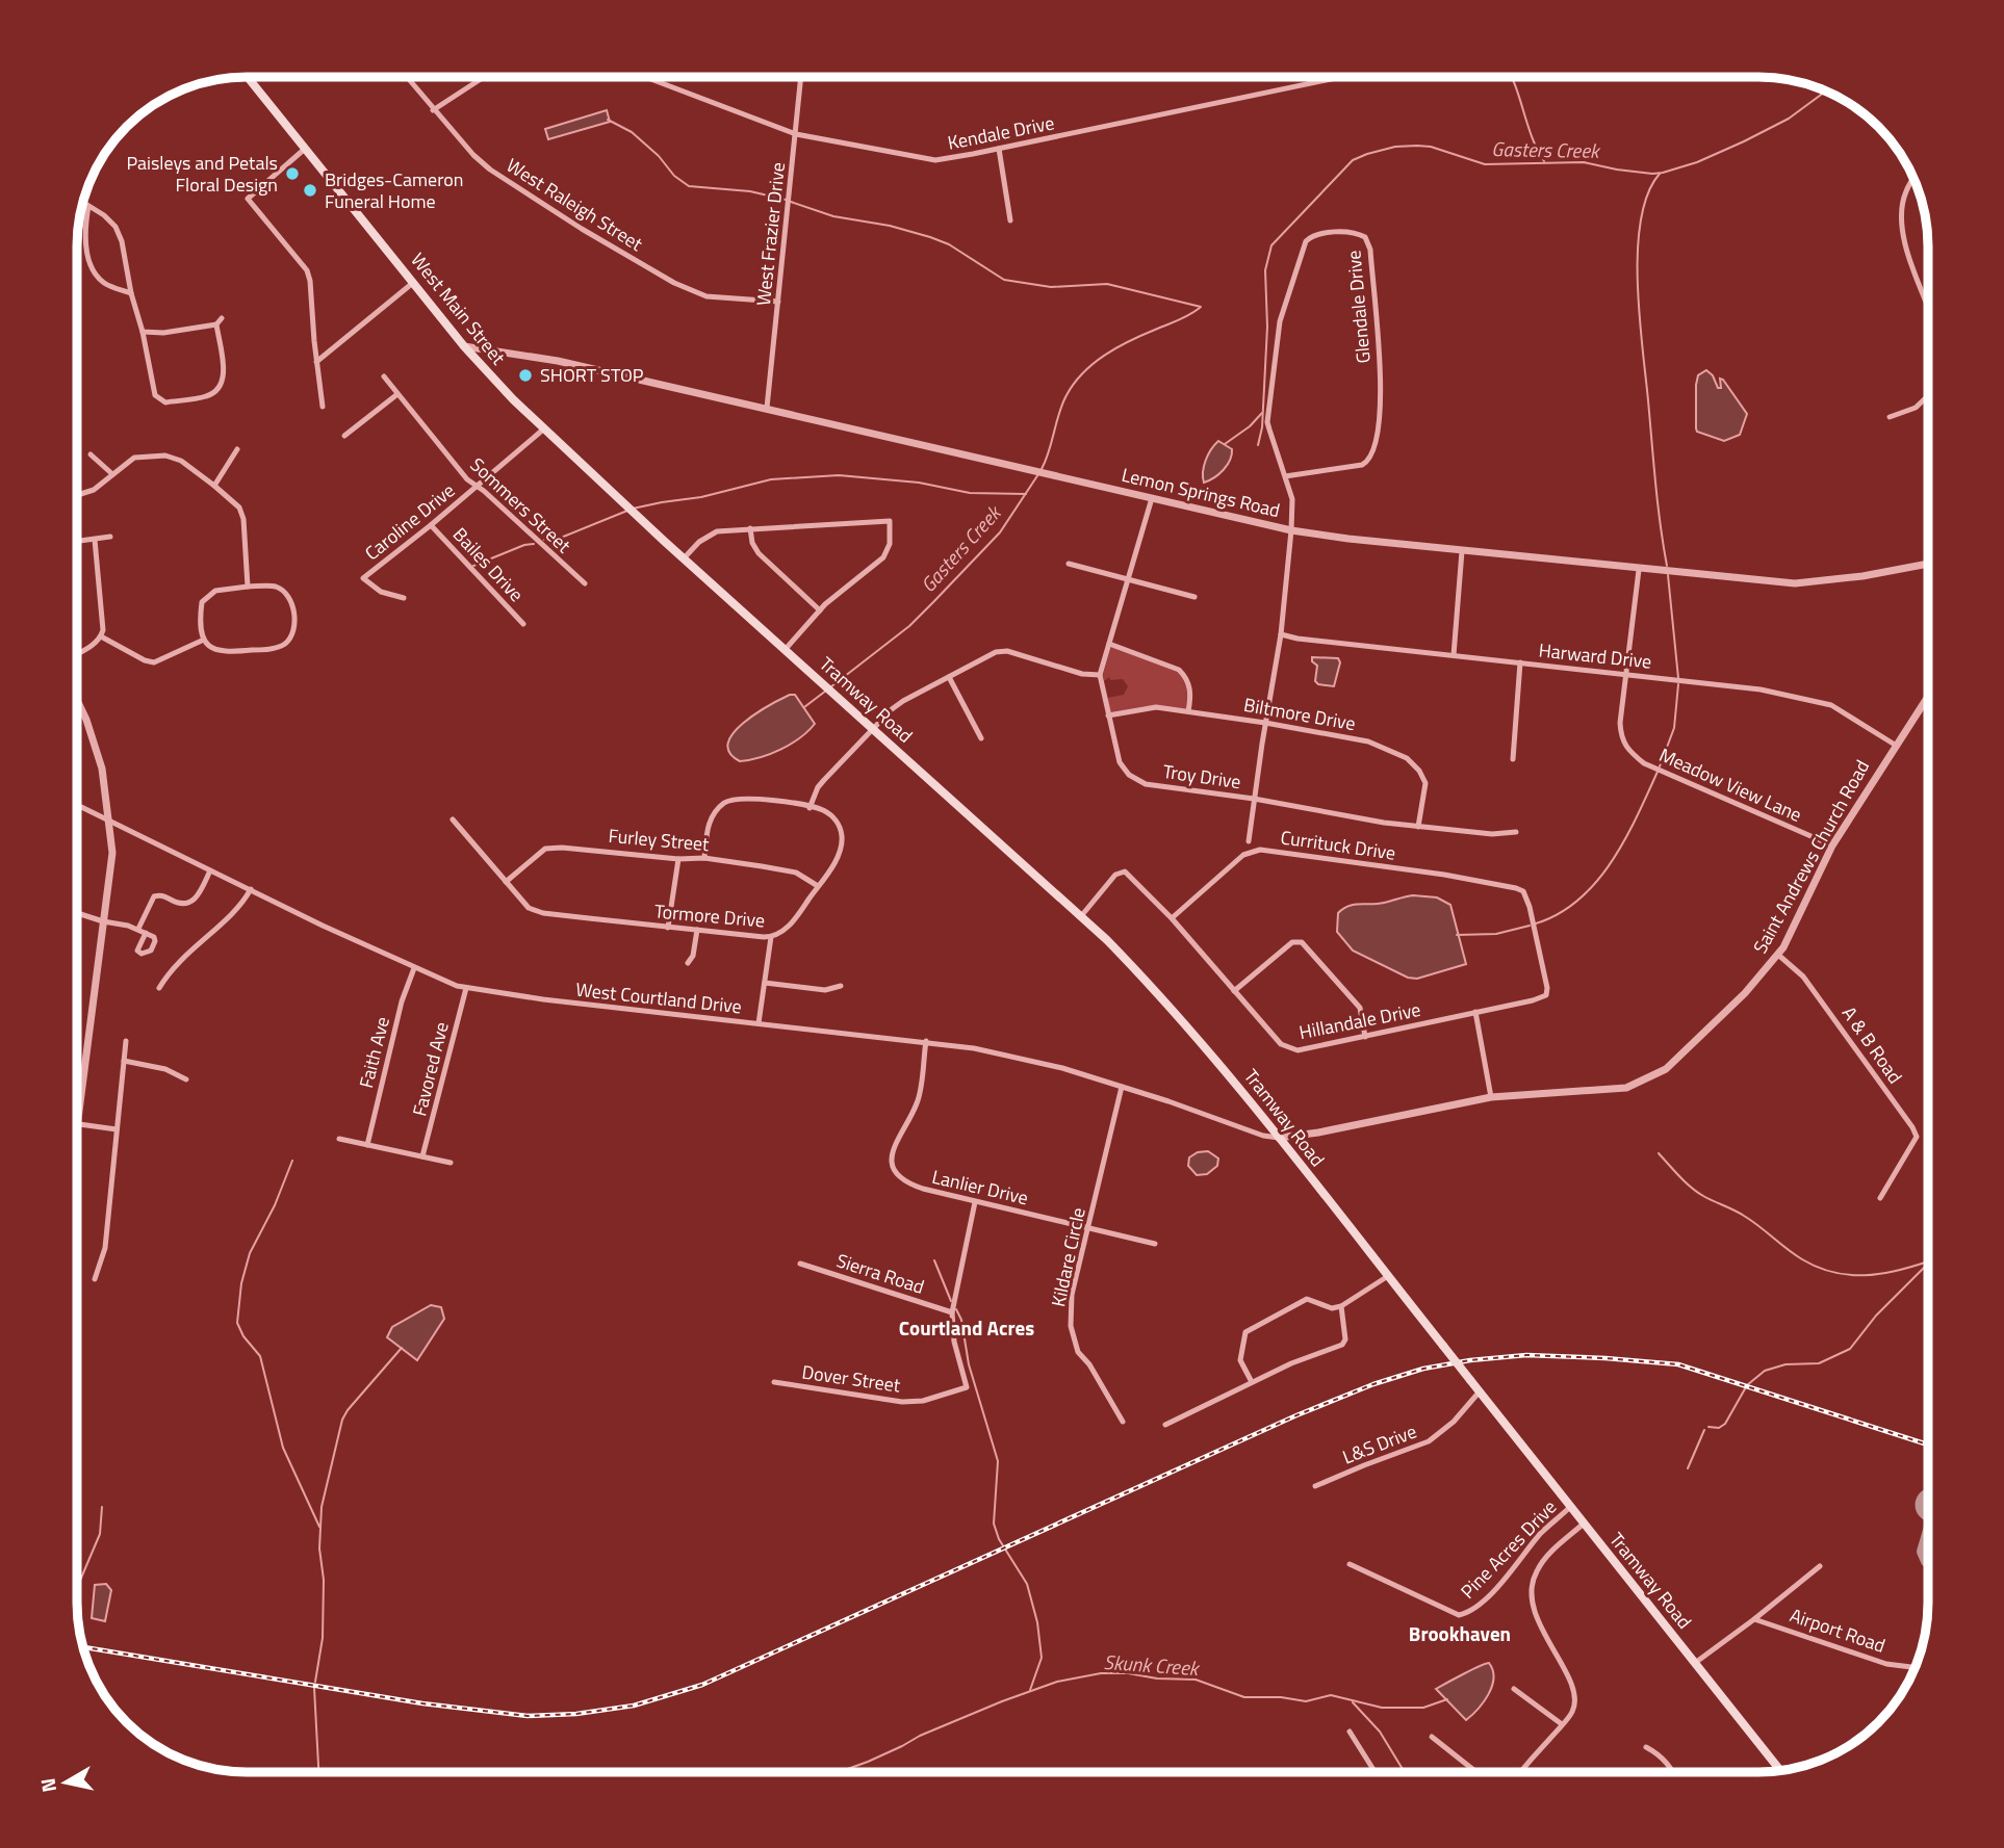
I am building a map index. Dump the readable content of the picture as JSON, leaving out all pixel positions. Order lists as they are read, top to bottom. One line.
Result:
{"streets":{"main road":["West Main Street","Tramway Road"],"street":["Kendale Drive","West Raleigh Street","West Frazier Drive","Glendale Drive","Lemon Springs Road","Sommers Street","Caroline Drive","Bailes Drive","Harward Drive","Biltmore Drive","Troy Drive","Meadow View Lane","Furley Street","Currituck Drive","Saint Andrews Church Road","Tormore Drive","West Courtland Drive","Hillandale Drive","A & B Road","Faith Ave","Favored Ave","Lanlier Drive","Kildare Circle","Sierra Road","Dover Street","L&S Drive","Pine Acres Drive","Airport Road"]},"crossings":[["Kendale Drive","West Frazier Drive"],["West Raleigh Street","West Frazier Drive"],["West Frazier Drive","Lemon Springs Road"],["Glendale Drive","Lemon Springs Road"],["Glendale Drive","Harward Drive"],["Glendale Drive","Biltmore Drive"],["Glendale Drive","Troy Drive"],["West Main Street","Lemon Springs Road"],["West Main Street","Caroline Drive"],["West Main Street","Tramway Road"],["Lemon Springs Road","Troy Drive"],["Lemon Springs Road","Meadow View Lane"],["Sommers Street","Caroline Drive"],["Caroline Drive","Bailes Drive"],["Harward Drive","Meadow View Lane"],["Harward Drive","Saint Andrews Church Road"],["Tramway Road","Saint Andrews Church Road"],["Tramway Road","West Courtland Drive"],["Tramway Road","Hillandale Drive"],["Tramway Road","L&S Drive"],["Tramway Road","Pine Acres Drive"],["Tramway Road","Airport Road"],["Biltmore Drive","Troy Drive"],["Meadow View Lane","Saint Andrews Church Road"],["Furley Street","Tormore Drive"],["Currituck Drive","Hillandale Drive"],["Saint Andrews Church Road","West Courtland Drive"],["Saint Andrews Church Road","A & B Road"],["West Courtland Drive","Faith Ave"],["West Courtland Drive","Favored Ave"],["West Courtland Drive","Lanlier Drive"],["West Courtland Drive","Kildare Circle"],["Lanlier Drive","Kildare Circle"],["Sierra Road","Dover Street"]],"districts":["Courtland Acres","Brookhaven"],"water":["Gasters Creek","Skunk Creek"],"places":["Paisleys and Petals Floral Design","Bridges-Cameron Funeral Home","SHORT STOP"],"north":"left"}
